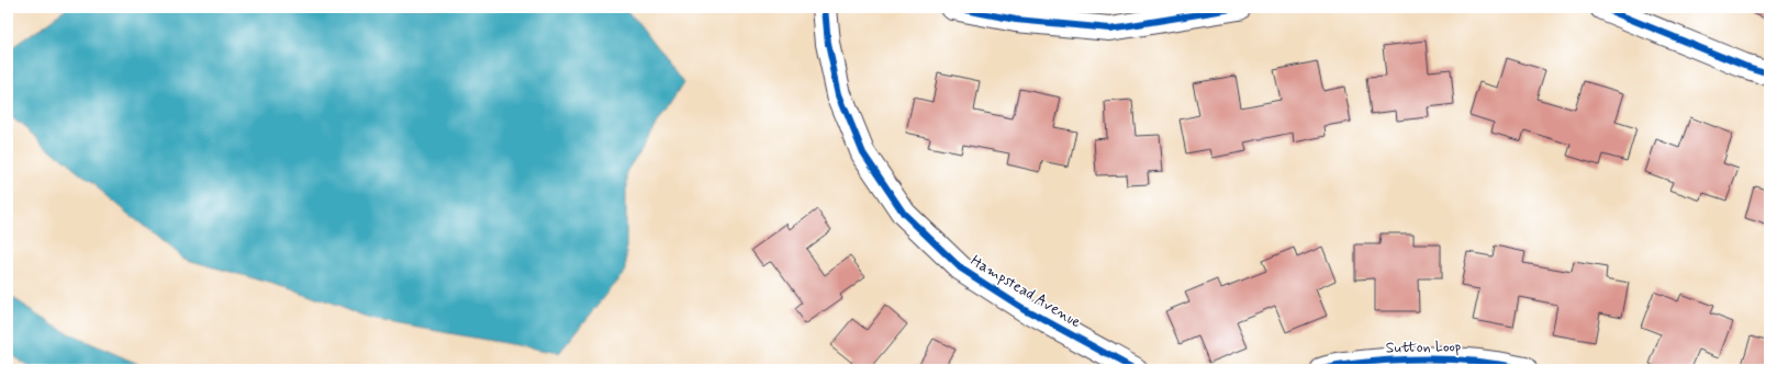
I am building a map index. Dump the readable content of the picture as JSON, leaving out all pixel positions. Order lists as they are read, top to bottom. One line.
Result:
{"streets":{"street":["Hampstead Avenue","Sutton Loop"]}}
